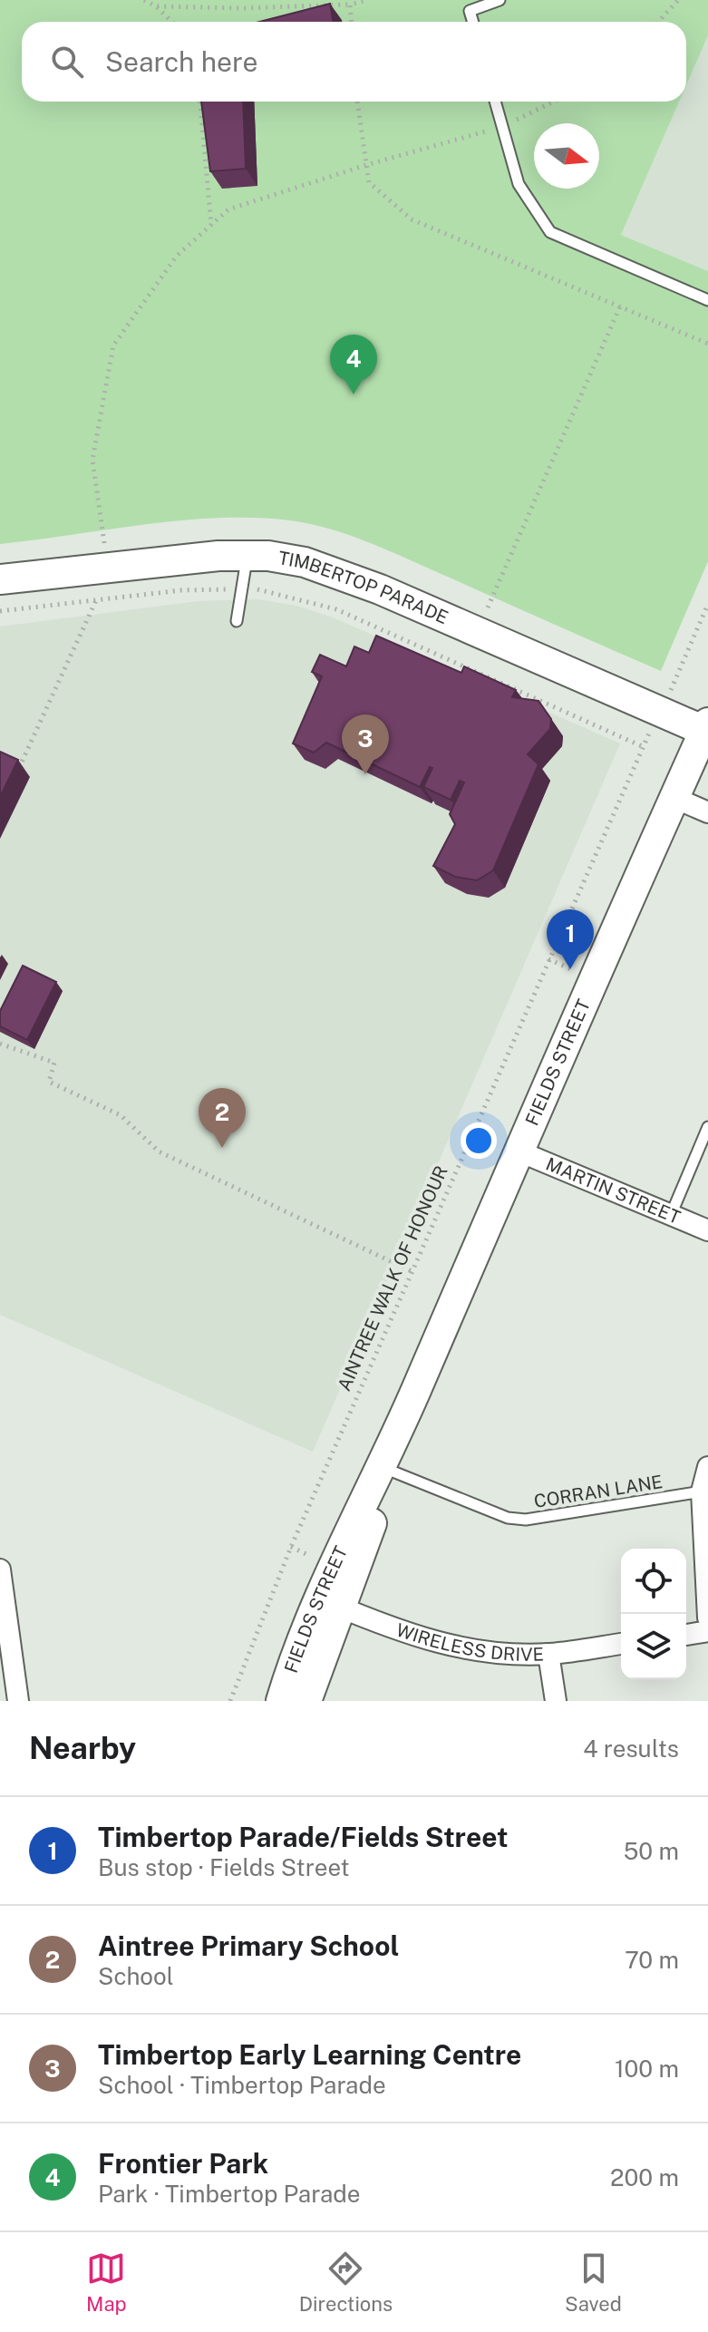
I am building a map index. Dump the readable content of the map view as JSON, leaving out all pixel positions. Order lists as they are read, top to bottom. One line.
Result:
{"streets":{"street":["TIMBERTOP PARADE","FIELDS STREET","MARTIN STREET","WIRELESS DRIVE"],"lane":["CORRAN LANE"],"path":["AINTREE WALK OF HONOUR"]},"crossings":[["TIMBERTOP PARADE","FIELDS STREET"],["TIMBERTOP PARADE","AINTREE WALK OF HONOUR"],["FIELDS STREET","MARTIN STREET"],["FIELDS STREET","CORRAN LANE"],["FIELDS STREET","WIRELESS DRIVE"]],"north":"right","page":{"search":"Search here","pins":["4","3","1","2"],"heading":["Nearby","4 results"],"list":[{"mark":"1","name":"Timbertop Parade/Fields Street","note":"Bus stop · Fields Street","value":"50 m"},{"mark":"2","name":"Aintree Primary School","note":"School","value":"70 m"},{"mark":"3","name":"Timbertop Early Learning Centre","note":"School · Timbertop Parade","value":"100 m"},{"mark":"4","name":"Frontier Park","note":"Park · Timbertop Parade","value":"200 m"}],"nav":["Map","Directions","Saved"]}}
